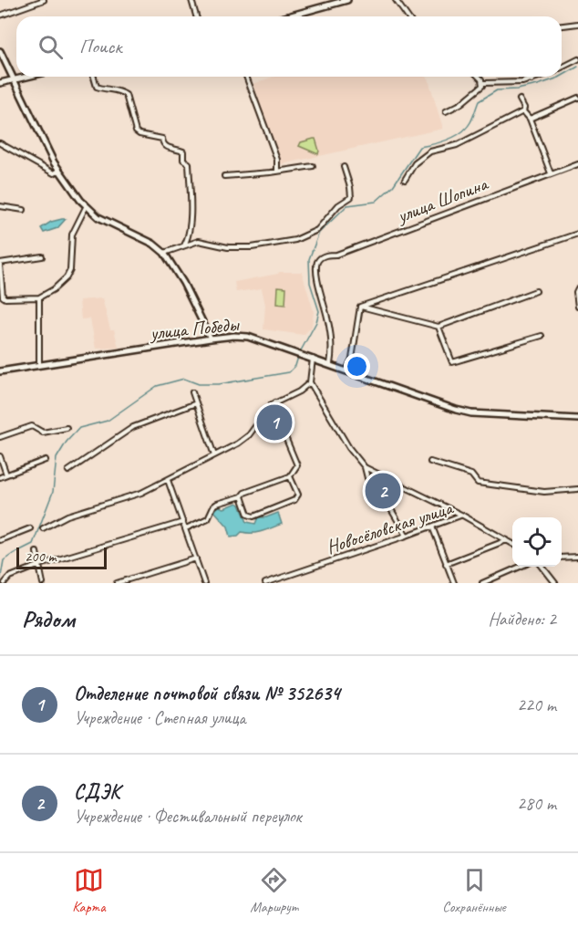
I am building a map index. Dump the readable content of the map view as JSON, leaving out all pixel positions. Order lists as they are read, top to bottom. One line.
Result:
{"streets":{"street":["улица Шопина","улица Победы","Новосёловская улица"]},"crossings":[["улица Шопина","улица Победы"]],"scale_bar":"200 m","page":{"search":"Поиск","pins":["1","2"],"scale":"200 m","heading":["Рядом","Найдено: 2"],"list":[{"mark":"1","name":"Отделение почтовой связи № 352634","note":"Учреждение · Степная улица","value":"220 m"},{"mark":"2","name":"СДЭК","note":"Учреждение · Фестивальный переулок","value":"280 m"}],"nav":["Карта","Маршрут","Сохранённые"]}}
